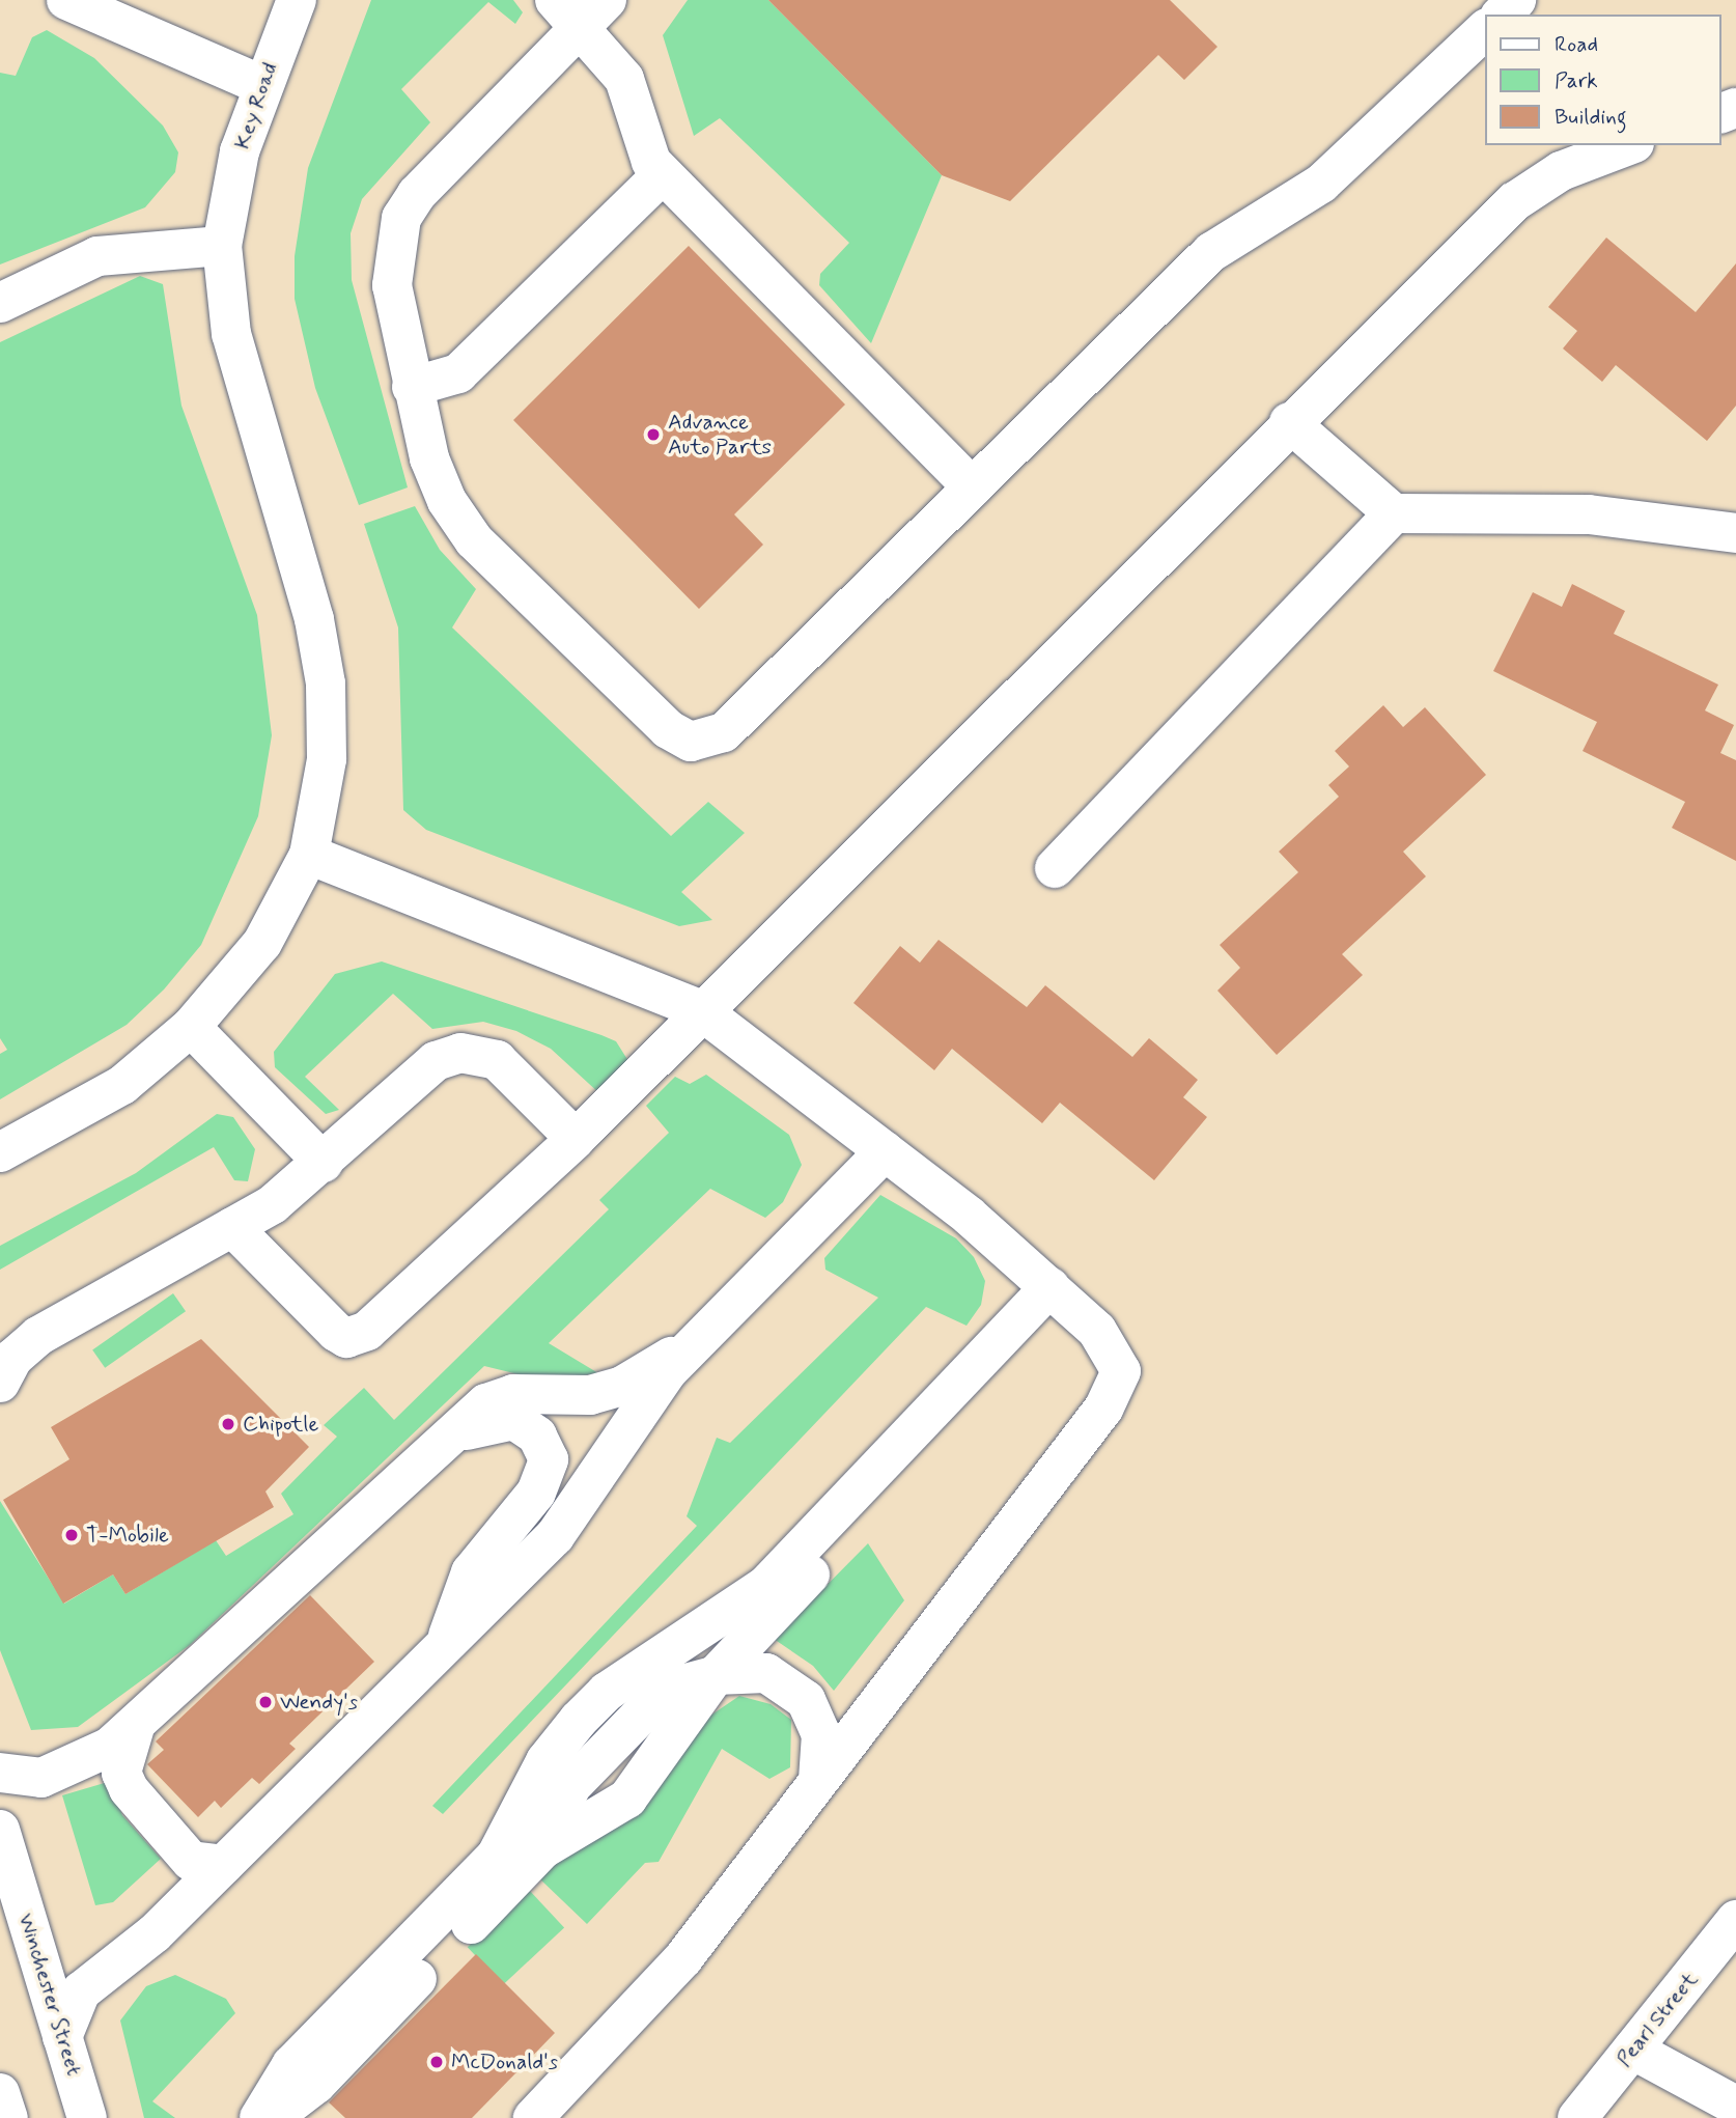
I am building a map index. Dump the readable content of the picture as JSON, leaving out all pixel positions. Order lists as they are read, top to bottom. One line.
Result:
{"streets":{"street":["Key Road","Winchester Street","Pearl Street"]},"places":["Advance Auto Parts","Chipotle","T-Mobile","Wendy's","McDonald's"],"legend":["Road","Park","Building"]}
